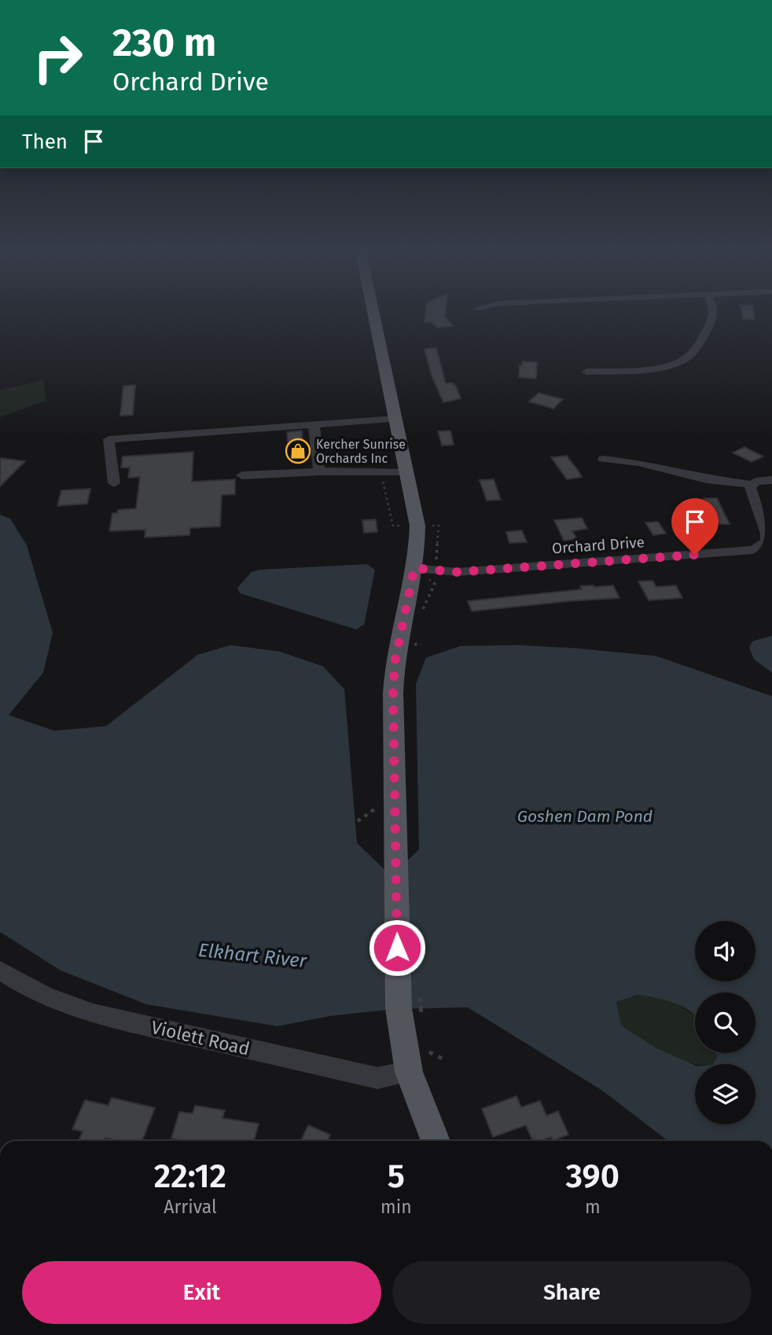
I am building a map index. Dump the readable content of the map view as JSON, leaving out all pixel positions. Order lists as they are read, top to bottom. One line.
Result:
{"streets":{"street":["Orchard Drive","Violett Road"]},"water":["Goshen Dam Pond","Elkhart River"],"places":{"shop":["Kercher Sunrise Orchards Inc"]},"page":{"turn":["230 m","Orchard Drive"],"then":"Then","eta":["22:12","Arrival","5","min","390","m"],"buttons":["Exit","Share"]}}
